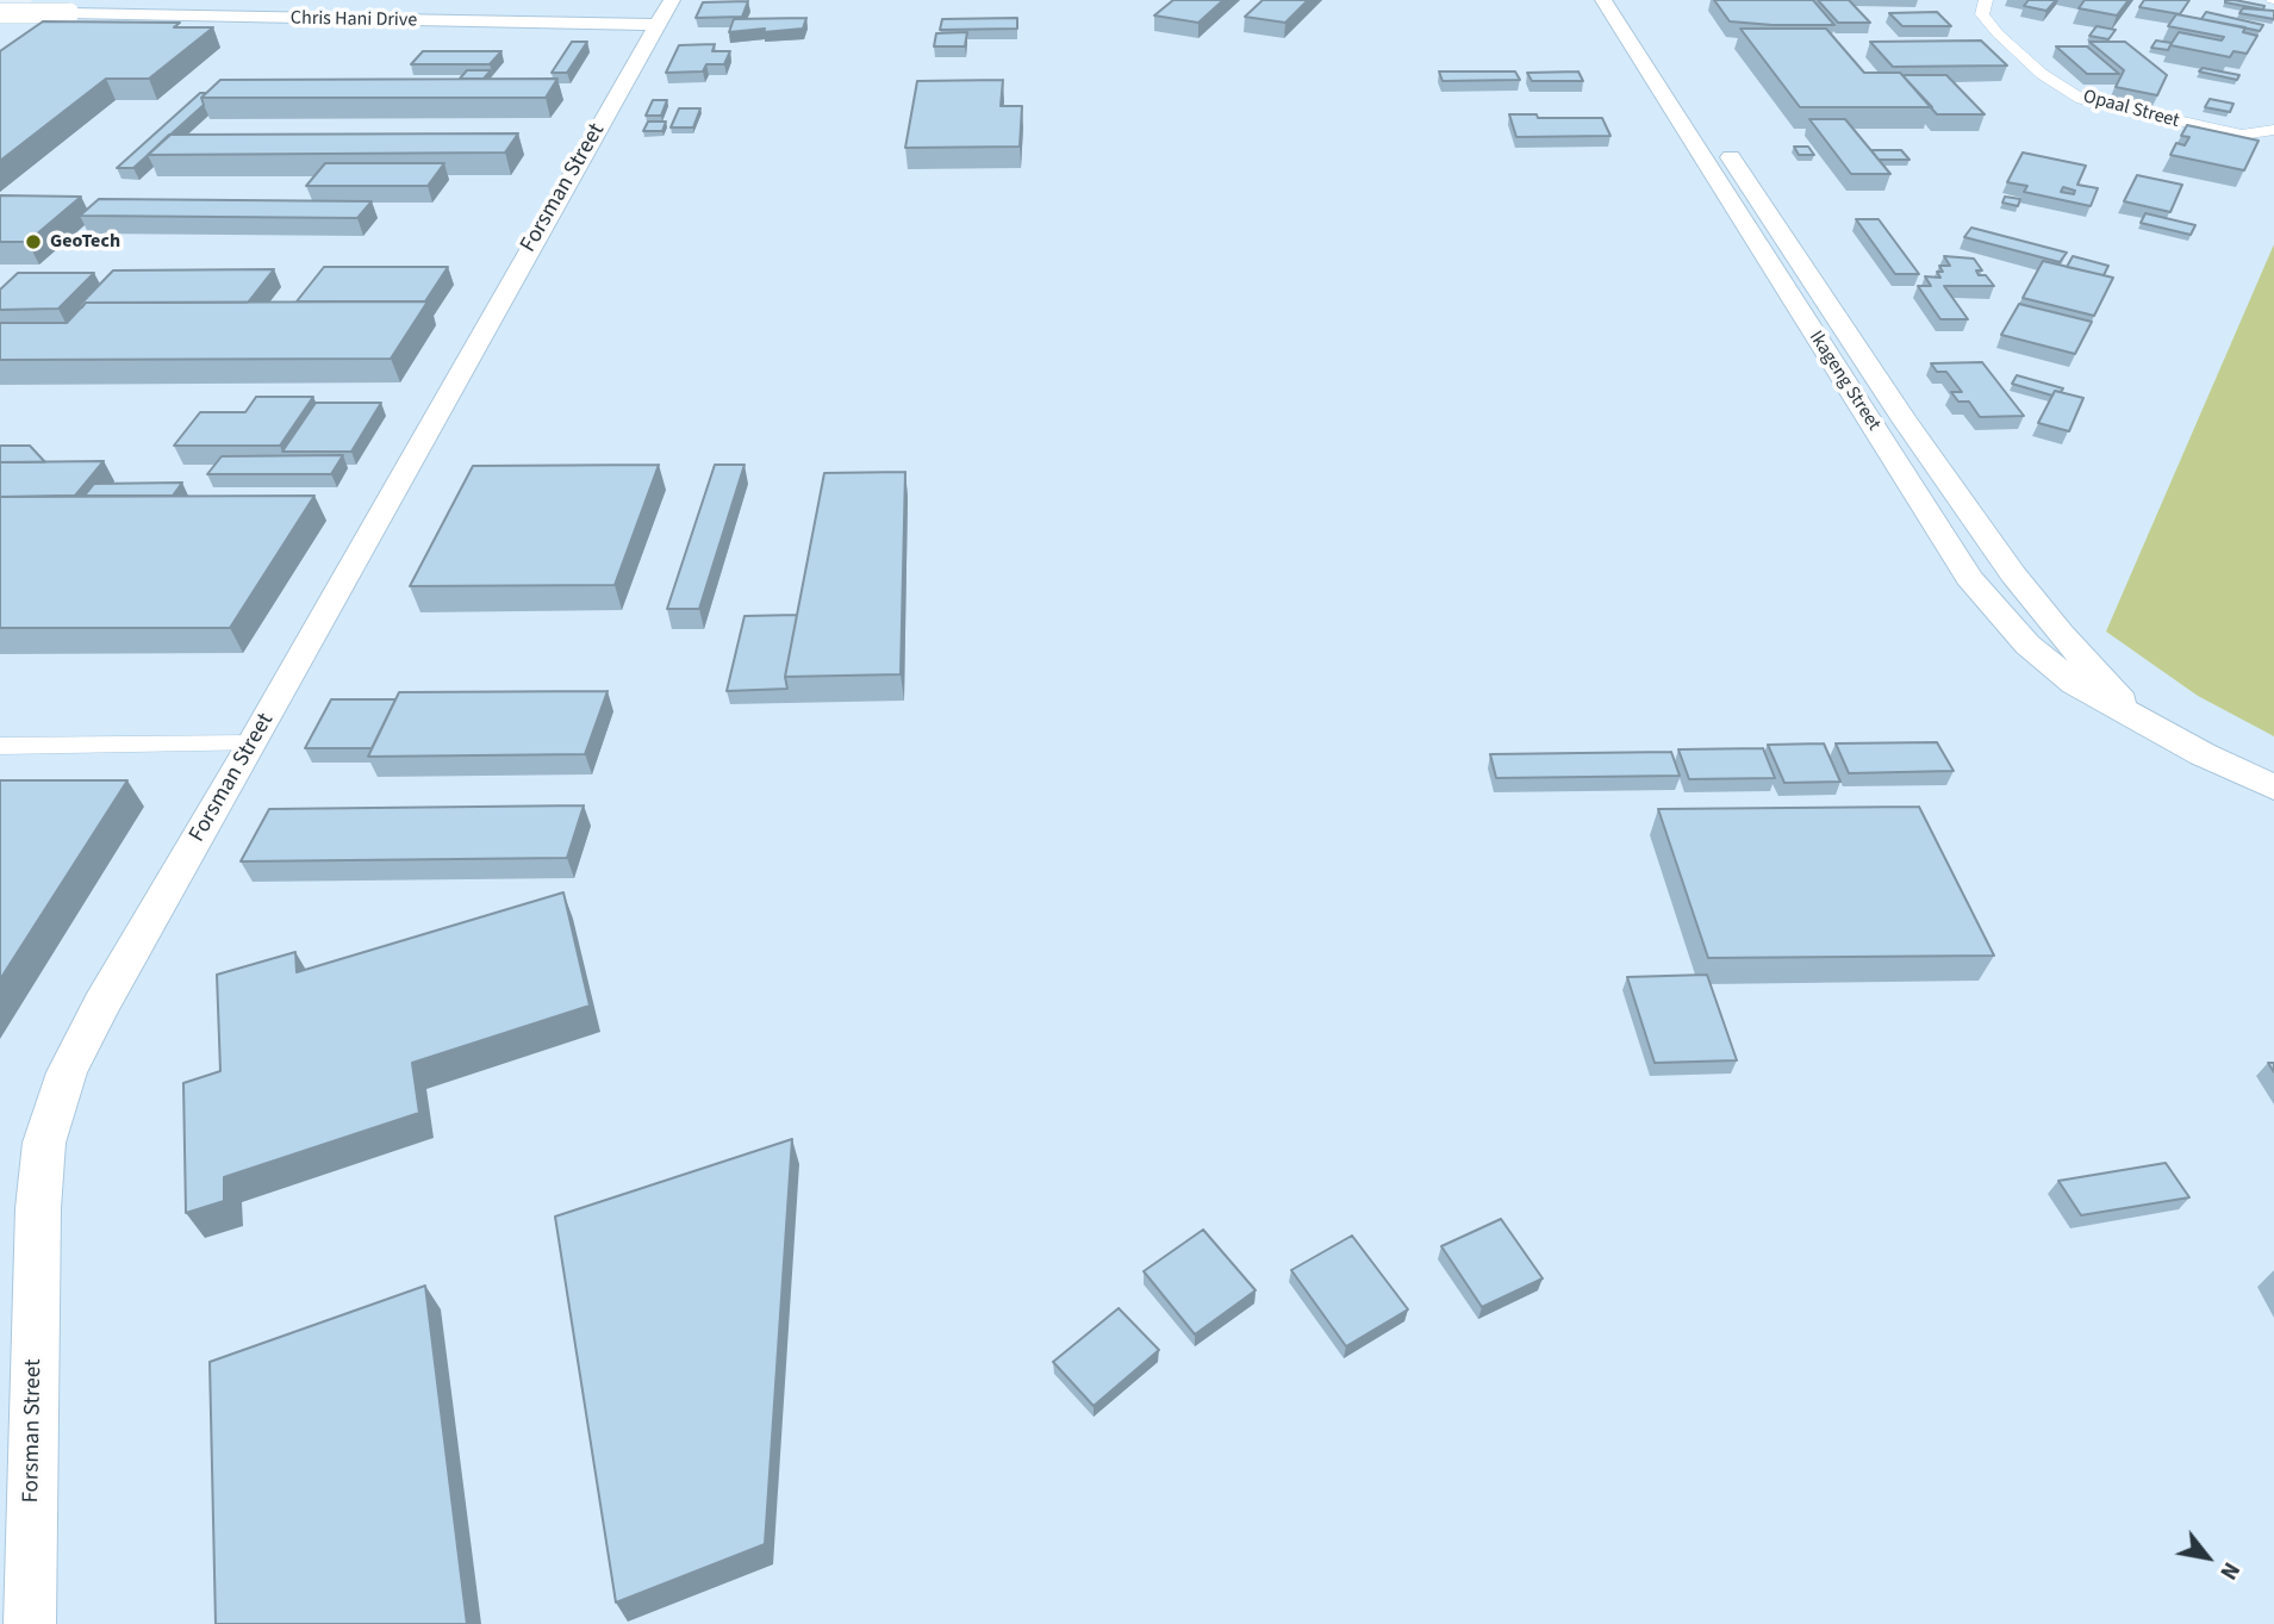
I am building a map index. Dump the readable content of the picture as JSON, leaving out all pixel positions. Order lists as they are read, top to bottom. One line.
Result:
{"streets":{"street":["Chris Hani Drive","Opaal Street","Forsman Street","Ikageng Street"]},"crossings":[["Chris Hani Drive","Forsman Street"]],"places":["GeoTech"],"north":"bottom right"}
